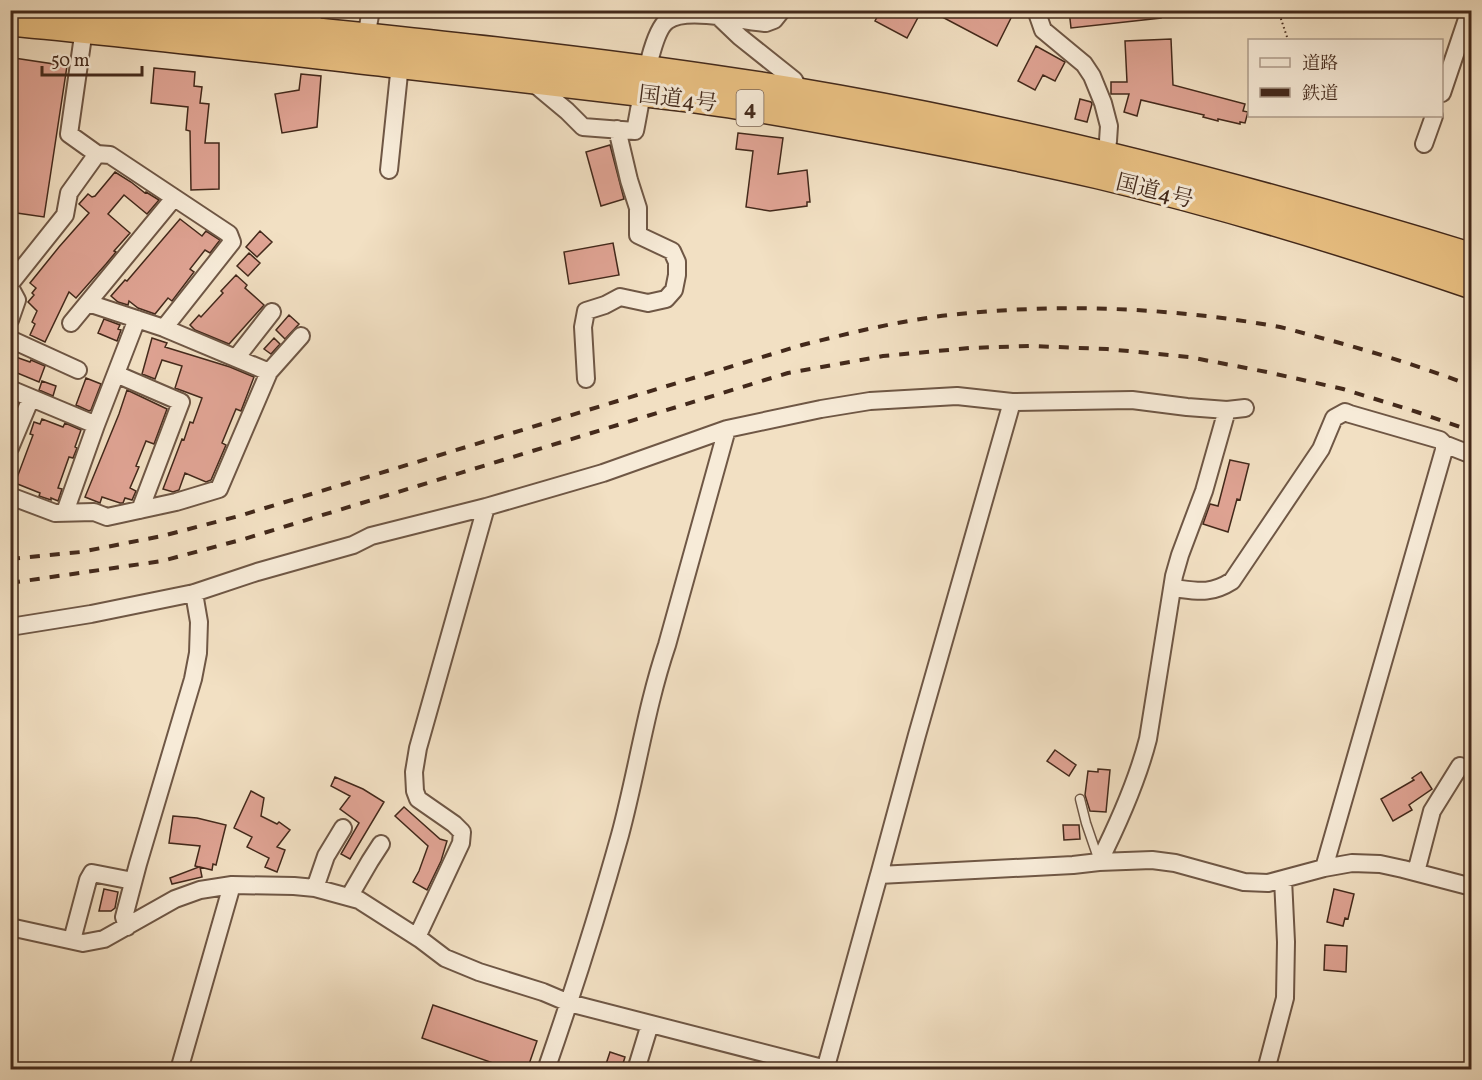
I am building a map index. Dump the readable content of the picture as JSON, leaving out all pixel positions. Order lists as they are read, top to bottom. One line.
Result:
{"streets":{"highway":["国道4号","4"]},"legend":["道路","鉄道"],"scale_bar":"50 m"}
